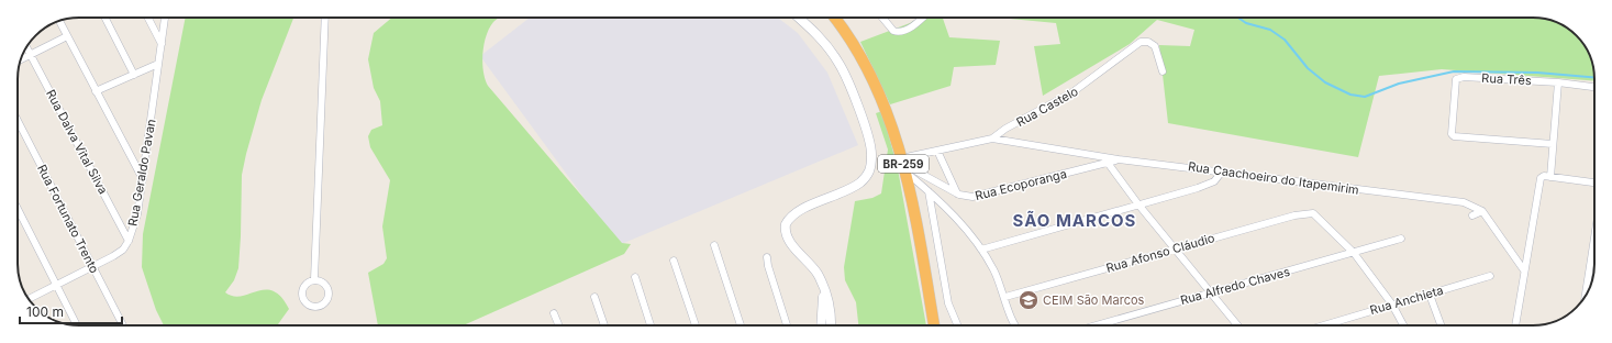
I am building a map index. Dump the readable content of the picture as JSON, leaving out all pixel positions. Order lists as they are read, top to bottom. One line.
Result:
{"streets":{"highway":["BR-259"],"street":["Rua Três","Rua Castelo","Rua Dalva Vital Silva","Rua Geraldo Pavan","Rua Caachoeiro do Itapemirim","Rua Ecoporanga","Rua Fortunato Trento","Rua Afonso Cláudio","Rua Alfredo Chaves","Rua Anchieta"]},"crossings":[["Rua Castelo","BR-259"],["Rua Castelo","Rua Caachoeiro do Itapemirim"],["Rua Castelo","Rua Ecoporanga"],["Rua Dalva Vital Silva","Rua Geraldo Pavan"],["BR-259","Rua Ecoporanga"],["Rua Geraldo Pavan","Rua Fortunato Trento"],["Rua Caachoeiro do Itapemirim","Rua Ecoporanga"],["Rua Afonso Cláudio","Rua Alfredo Chaves"]],"districts":["SÃO MARCOS"],"places":{"school or university":["CEIM São Marcos"]},"scale_bar":"100 m"}
